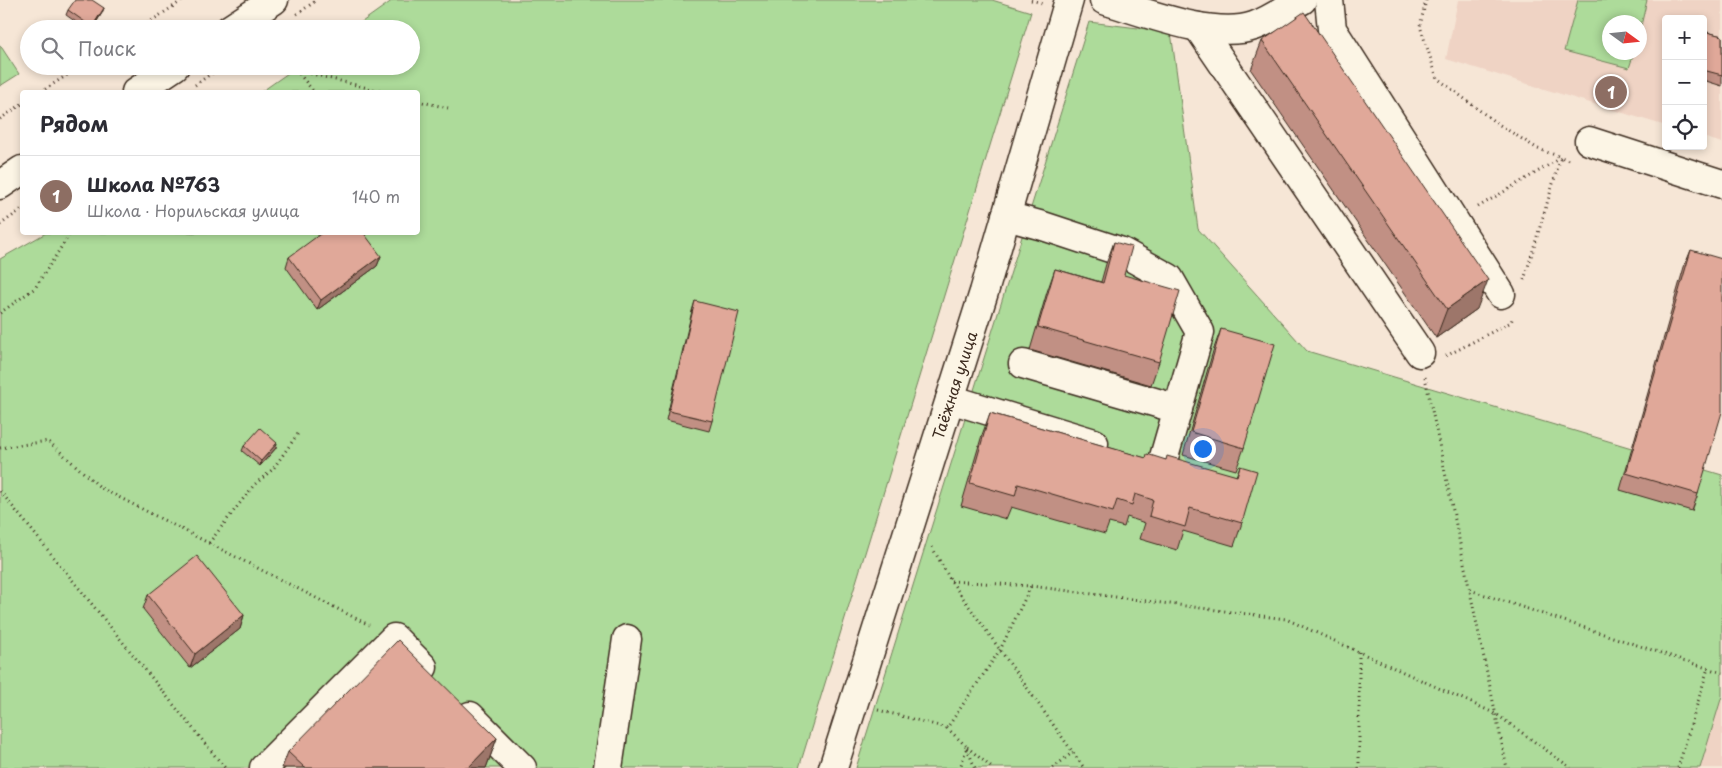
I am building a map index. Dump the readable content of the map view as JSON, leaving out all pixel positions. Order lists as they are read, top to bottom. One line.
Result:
{"streets":{"street":["Таёжная улица"]},"north":"right","page":{"map_buttons":["+","−"],"search":"Поиск","pins":"1","heading":"Рядом","list":[{"mark":"1","name":"Школа №763","note":"Школа · Норильская улица","value":"140 m"}]}}
